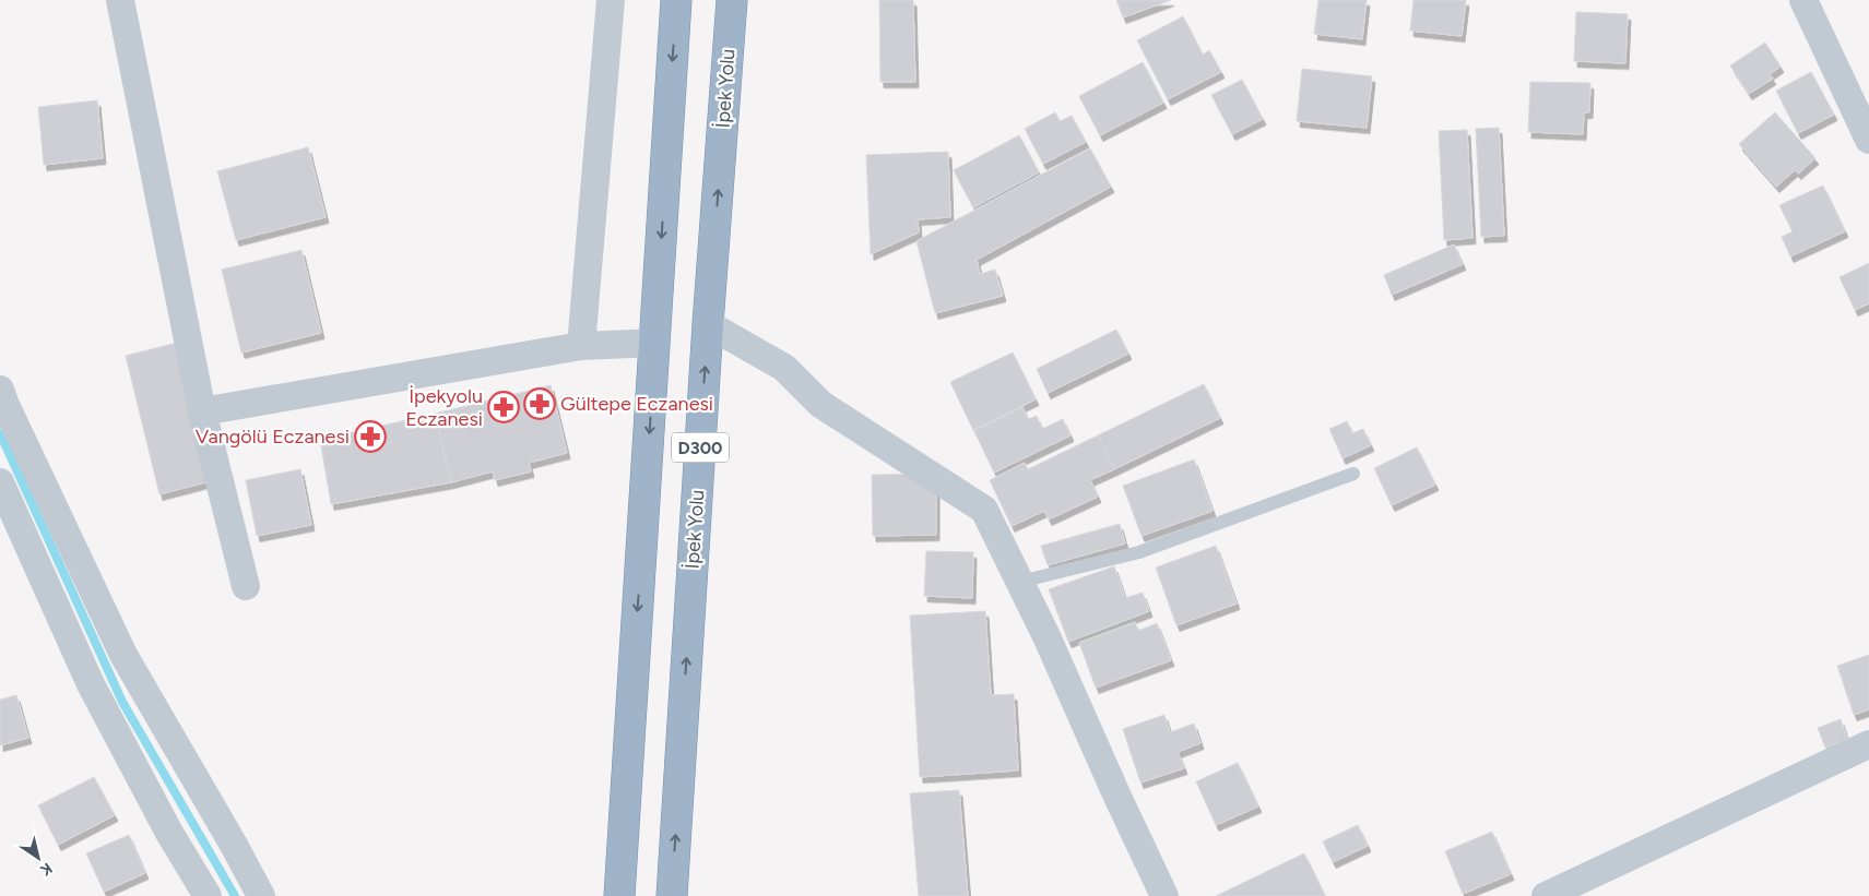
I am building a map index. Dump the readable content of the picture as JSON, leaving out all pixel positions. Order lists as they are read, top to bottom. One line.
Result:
{"streets":{"highway":["İpek Yolu","D300"]},"places":{"pharmacy":["Gültepe Eczanesi","İpekyolu Eczanesi","Vangölü Eczanesi"]},"north":"bottom right"}
